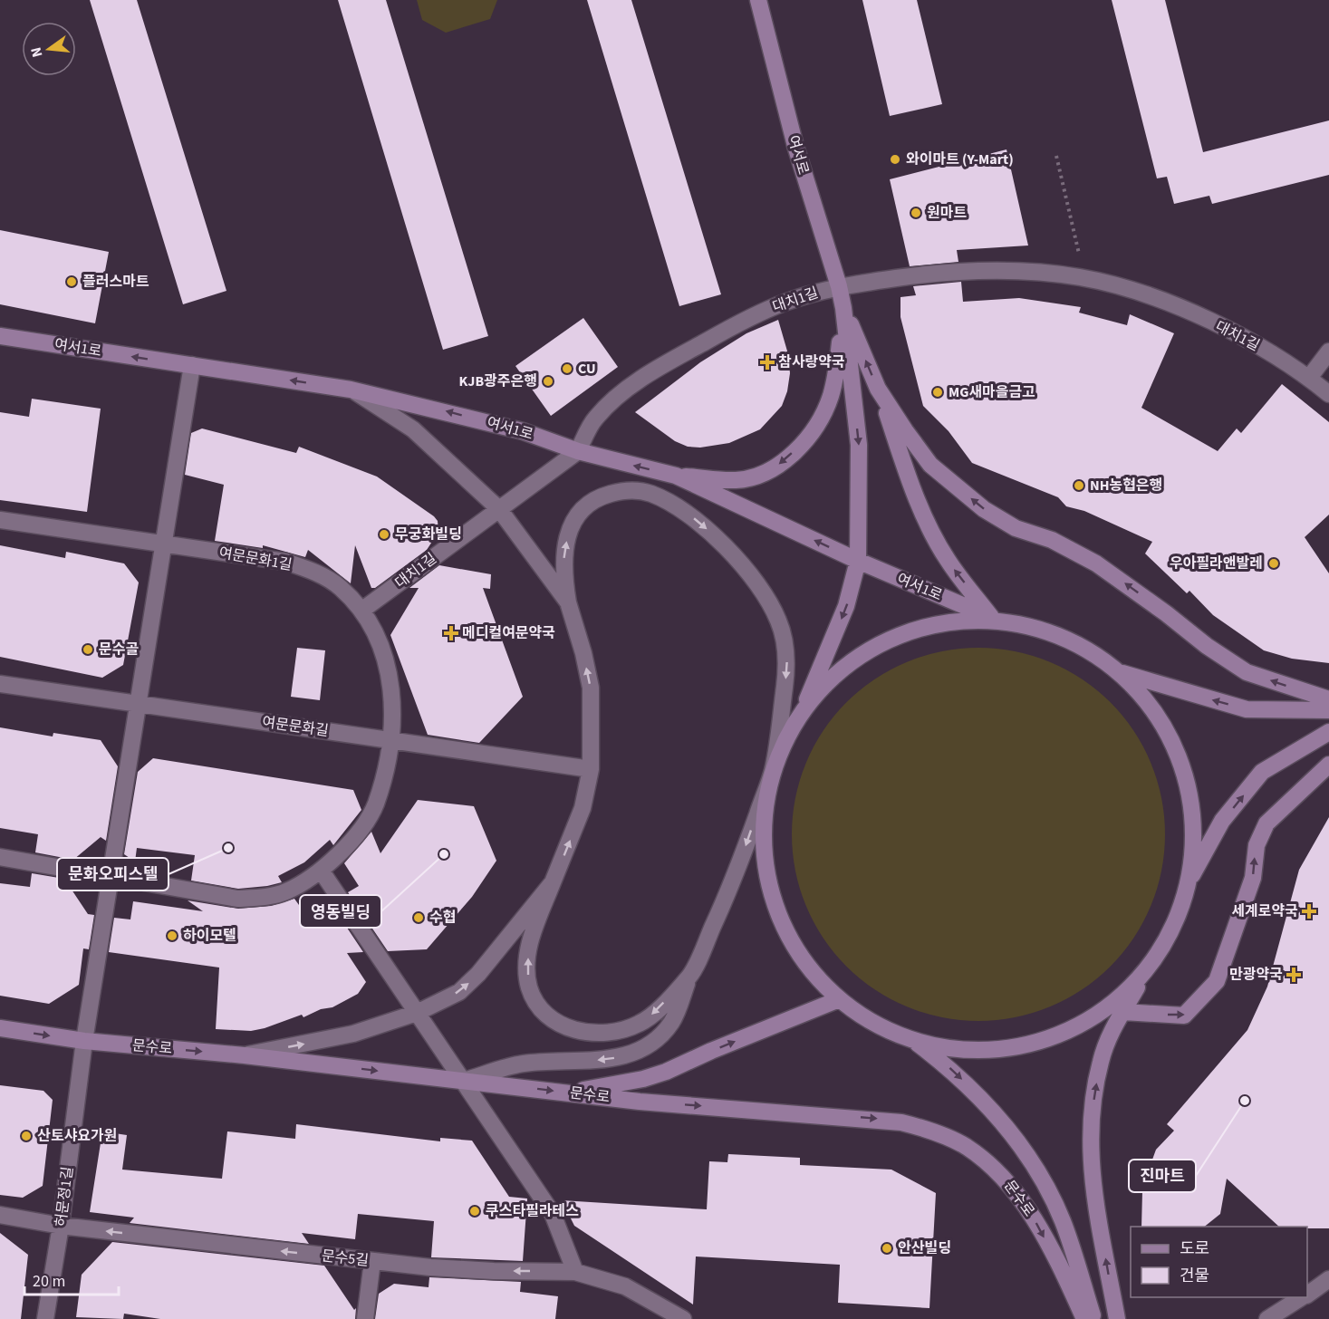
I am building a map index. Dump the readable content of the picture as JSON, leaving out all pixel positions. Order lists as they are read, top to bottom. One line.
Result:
{"streets":{"street":["여서로","대치1길","여서1로","여문문화1길","여문문화길","문수로","허문정1길","문수5길"]},"crossings":[["여서로","대치1길"],["대치1길","여서1로"],["대치1길","여문문화1길"],["여서1로","허문정1길"],["여문문화1길","여문문화길"],["여문문화1길","허문정1길"],["여문문화길","허문정1길"],["문수로","허문정1길"],["허문정1길","문수5길"]],"one_way":["여서1로","문수로","문수5길"],"places":{"other":["와이마트 (Y-Mart)","원마트","플러스마트","CU","KJB광주은행","MG새마을금고","NH농협은행","무궁화빌딩","우아필라앤발레","문수골","문화오피스텔","영동빌딩","수협","하이모텔","진마트","산토샤요가원","쿠스타필라테스","안산빌딩"],"health":["참사랑약국","메디컬여문약국","세계로약국","만광약국"]},"legend":["도로","건물"],"scale_bar":"20 m","north":"left"}
